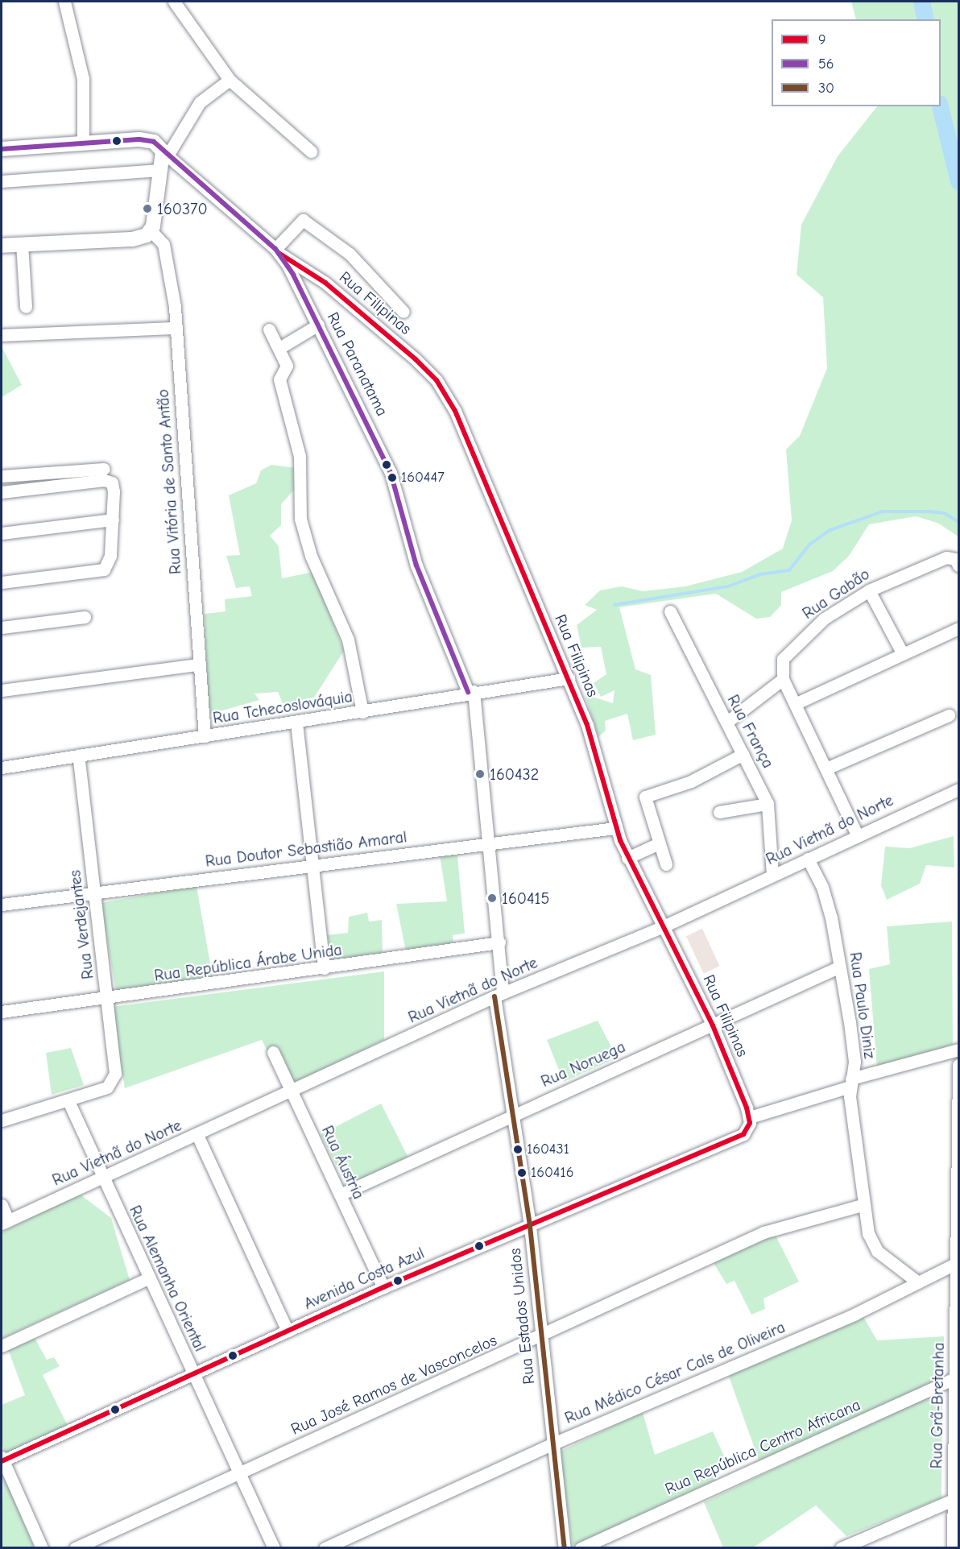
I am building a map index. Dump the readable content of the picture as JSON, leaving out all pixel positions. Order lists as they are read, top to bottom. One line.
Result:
{"streets":{"main road":["Rua Paranatama"],"street":["Rua Filipinas","Rua Vitória de Santo Antão","Rua Gabão","Rua Tchecoslováquia","Rua França","Rua Vietnã do Norte","Rua Doutor Sebastião Amaral","Rua Verdejantes","Rua República Árabe Unida","Rua Paulo Diniz","Rua Noruega","Rua Áustria","Rua Alemanha Oriental","Avenida Costa Azul","Rua Estados Unidos","Rua Médico César Cals de Oliveira","Rua José Ramos de Vasconcelos","Rua Grã-Bretanha","Rua República Centro Africana"]},"crossings":[["Rua Filipinas","Rua Paranatama"],["Rua Filipinas","Rua Tchecoslováquia"],["Rua Filipinas","Rua Vietnã do Norte"],["Rua Filipinas","Rua Doutor Sebastião Amaral"],["Rua Filipinas","Rua Noruega"],["Rua Filipinas","Avenida Costa Azul"],["Rua Paranatama","Rua Tchecoslováquia"],["Rua Paranatama","Rua Vietnã do Norte"],["Rua Paranatama","Rua Doutor Sebastião Amaral"],["Rua Paranatama","Rua República Árabe Unida"],["Rua Paranatama","Rua Estados Unidos"],["Rua Vitória de Santo Antão","Rua Tchecoslováquia"],["Rua Tchecoslováquia","Rua Verdejantes"],["Rua França","Rua Vietnã do Norte"],["Rua Vietnã do Norte","Rua Paulo Diniz"],["Rua Vietnã do Norte","Rua Áustria"],["Rua Vietnã do Norte","Rua Alemanha Oriental"],["Rua Vietnã do Norte","Rua Estados Unidos"],["Rua Doutor Sebastião Amaral","Rua Verdejantes"],["Rua Verdejantes","Rua República Árabe Unida"],["Rua Verdejantes","Rua Alemanha Oriental"],["Rua Paulo Diniz","Rua Noruega"],["Rua Paulo Diniz","Rua Médico César Cals de Oliveira"],["Rua Paulo Diniz","Rua José Ramos de Vasconcelos"],["Rua Noruega","Rua Áustria"],["Rua Noruega","Rua Estados Unidos"],["Rua Áustria","Avenida Costa Azul"],["Rua Alemanha Oriental","Avenida Costa Azul"],["Rua Alemanha Oriental","Rua José Ramos de Vasconcelos"],["Avenida Costa Azul","Rua Estados Unidos"],["Rua Estados Unidos","Rua Médico César Cals de Oliveira"],["Rua Estados Unidos","Rua José Ramos de Vasconcelos"],["Rua Médico César Cals de Oliveira","Rua Grã-Bretanha"],["Rua Grã-Bretanha","Rua República Centro Africana"]],"places":["160370","160447","160432","160415","160431","160416"],"lines":["transit line 56","transit line 9","transit line 30"],"legend":["9","56","30"]}
